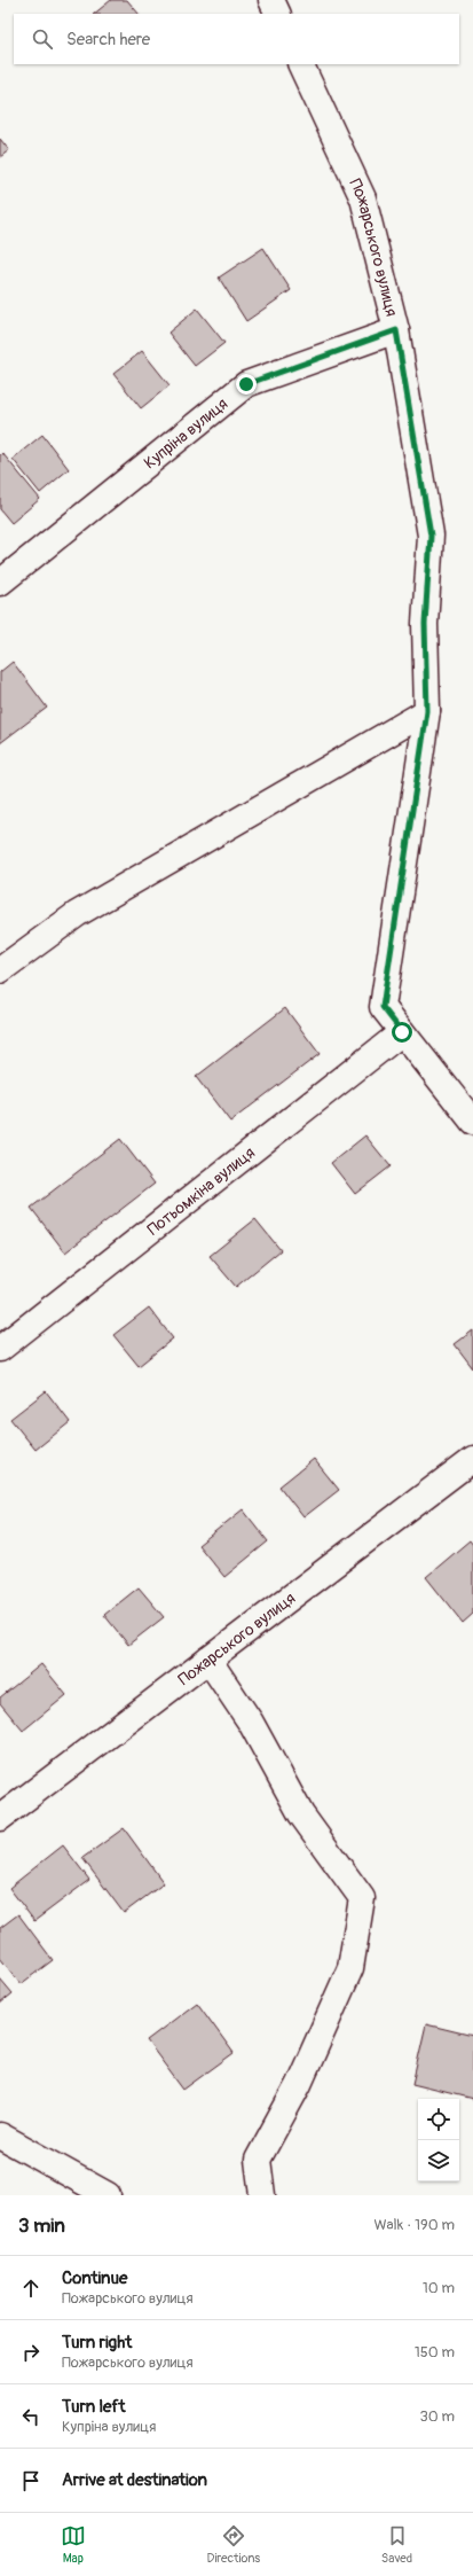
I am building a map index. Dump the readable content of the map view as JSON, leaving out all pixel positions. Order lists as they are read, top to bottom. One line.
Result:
{"streets":{"street":["Пожарського вулиця","Купріна вулиця","Потьомкіна вулиця"]},"crossings":[["Пожарського вулиця","Купріна вулиця"],["Пожарського вулиця","Потьомкіна вулиця"]],"page":{"search":"Search here","heading":["3 min","Walk · 190 m"],"list":[["Continue","Пожарського вулиця","10 m"],["Turn right","Пожарського вулиця","150 m"],["Turn left","Купріна вулиця","30 m"],"Arrive at destination"],"nav":["Map","Directions","Saved"]}}
